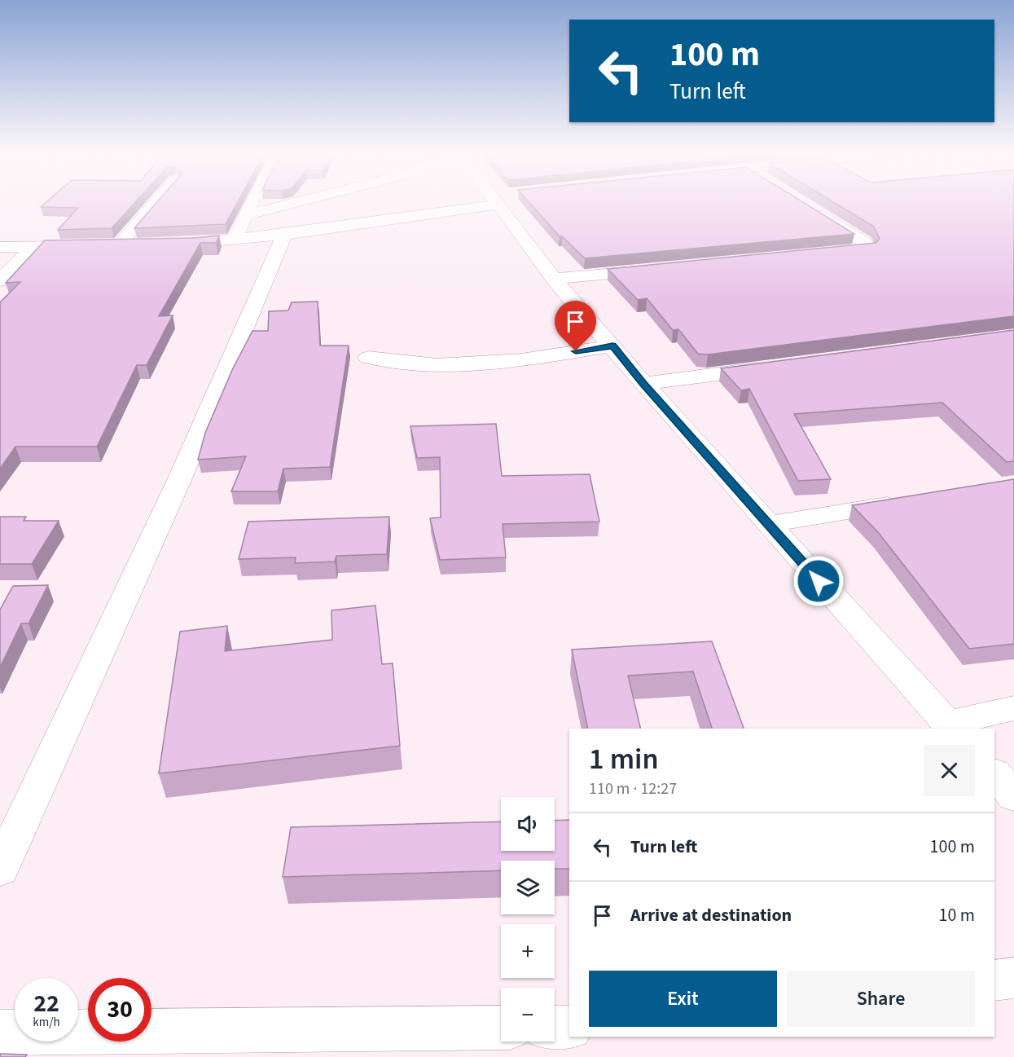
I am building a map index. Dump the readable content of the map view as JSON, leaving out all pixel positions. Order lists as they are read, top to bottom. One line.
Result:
{"page":{"turn":["100 m","Turn left"],"heading":["1 min","110 m · 12:27"],"map_buttons":["+","−"],"list":[{"name":"Turn left","value":"100 m"},{"name":"Arrive at destination","value":"10 m"}],"buttons":["Exit","Share"],"speed":"22 km/h","limit":"30"}}
